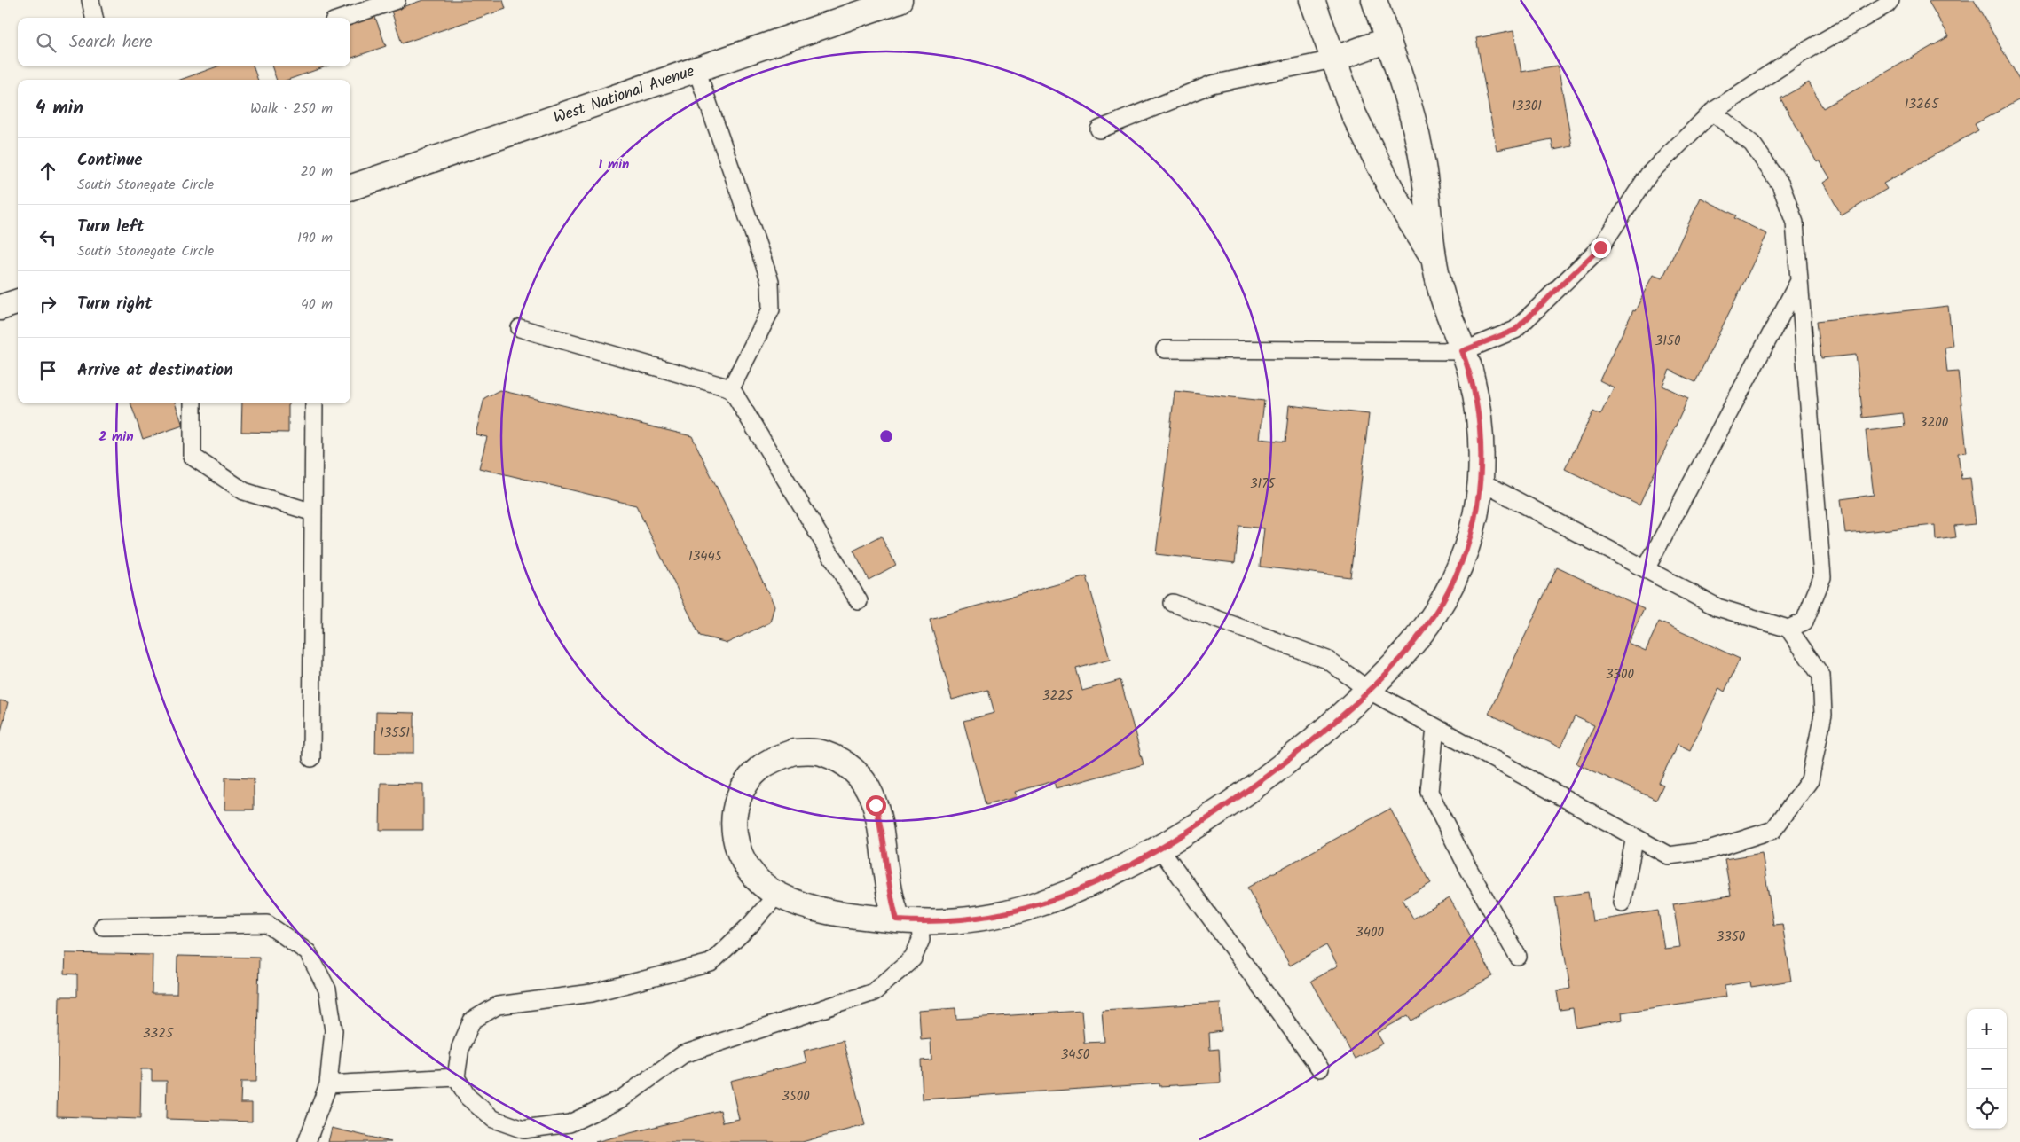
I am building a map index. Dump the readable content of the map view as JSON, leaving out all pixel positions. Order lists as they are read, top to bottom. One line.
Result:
{"streets":{"street":["West National Avenue"]},"house_numbers":["13265","13301","3150","3200","3175","13445","3300","3225","13551","3400","3350","3325","3450","3500"],"page":{"search":"Search here","heading":["4 min","Walk · 250 m"],"list":[["Continue","South Stonegate Circle","20 m"],["Turn left","South Stonegate Circle","190 m"],["Turn right","40 m"],"Arrive at destination"],"map_buttons":["+","−"]},"rings":["1 min","2 min"]}
